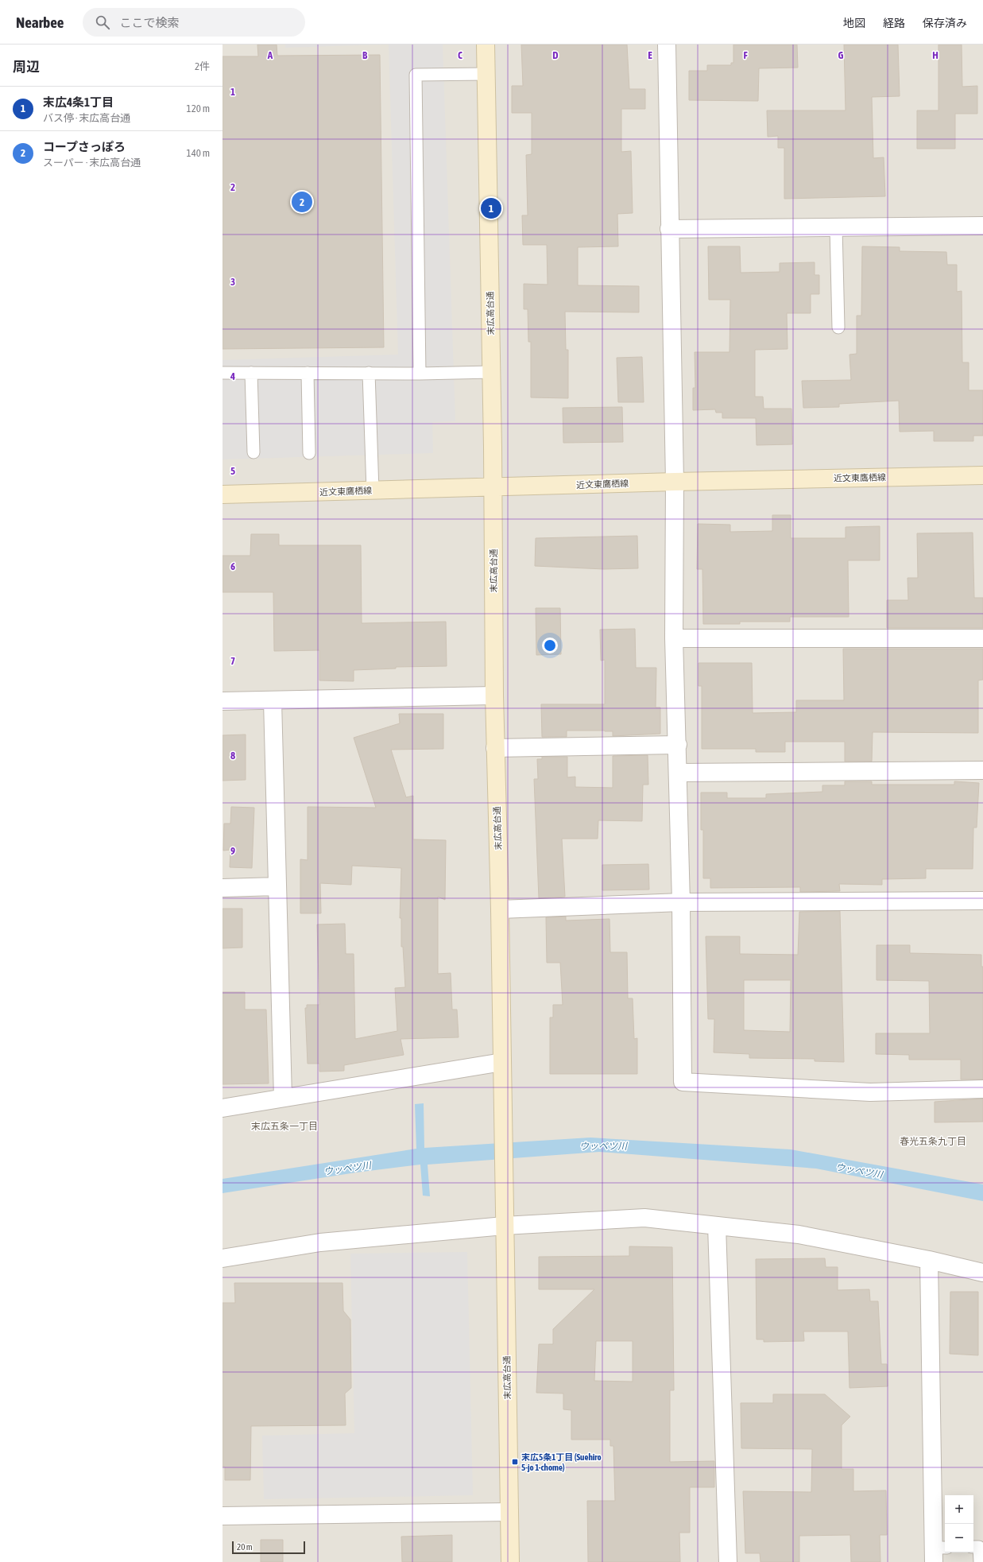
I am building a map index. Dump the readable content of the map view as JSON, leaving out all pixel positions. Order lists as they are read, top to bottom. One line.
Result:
{"streets":{"street":["末広高台通","近文東鷹栖線"]},"crossings":[["末広高台通","近文東鷹栖線"]],"districts":["末広五条一丁目","春光五条九丁目"],"water":["ウッペツ川"],"places":{"transit":["末広5条1丁目 (Suehiro 5-jo 1-chome)"]},"scale_bar":"20 m","page":{"header":"Nearbee","search":"ここで検索","nav":["地図","経路","保存済み"],"heading":["周辺","2件"],"list":[{"mark":"1","name":"末広4条1丁目","note":"バス停 · 末広高台通","value":"120 m"},{"mark":"2","name":"コープさっぽろ","note":"スーパー · 末広高台通","value":"140 m"}],"pins":["2","1"],"map_buttons":["+","−"],"scale":"20 m"},"grid":{"columns":["A","B","C","D","E","F","G","H"],"rows":["1","2","3","4","5","6","7","8","9"]}}
